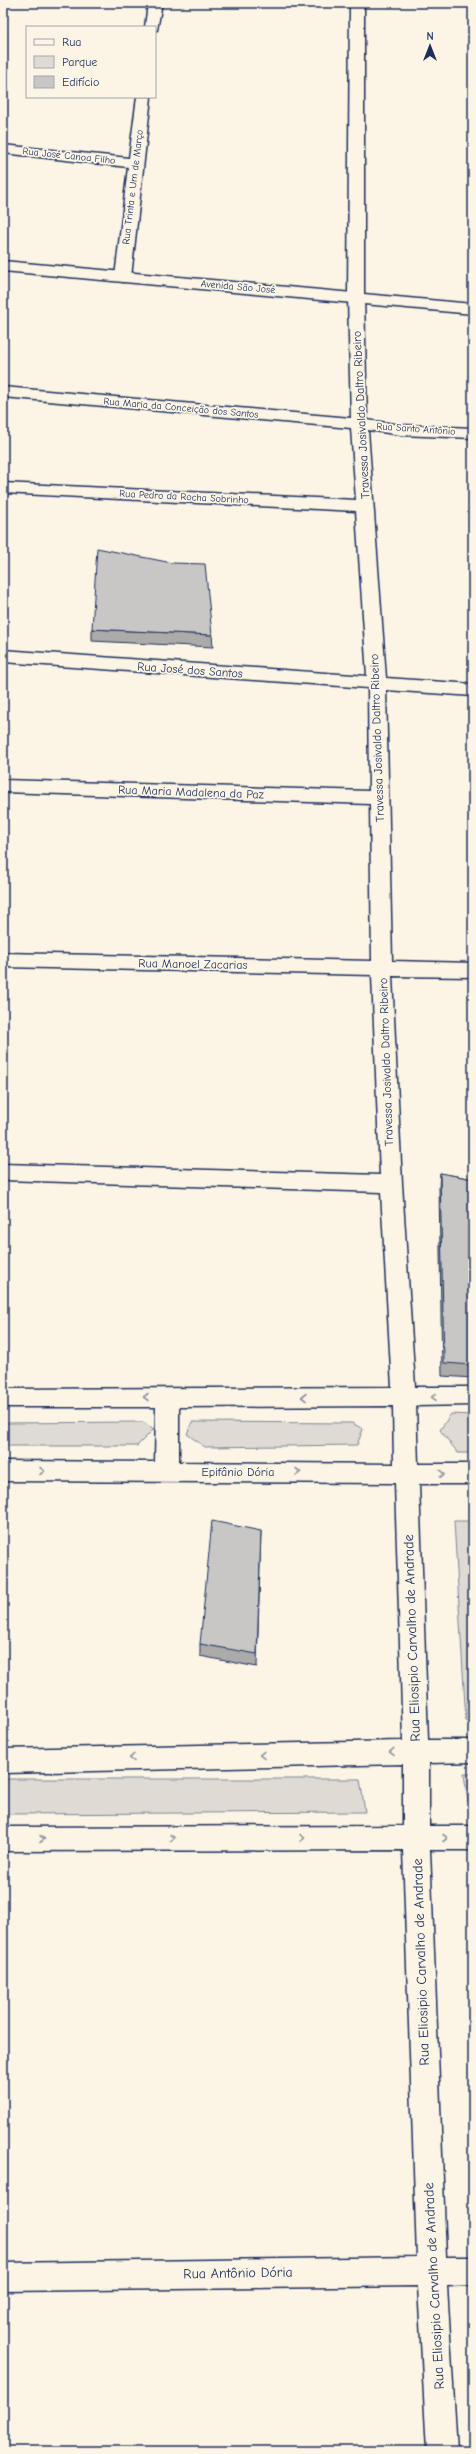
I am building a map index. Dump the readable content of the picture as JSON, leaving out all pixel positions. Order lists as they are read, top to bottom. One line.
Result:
{"streets":{"street":["Rua José Canoa Filho","Rua Trinta e Um de Março","Avenida São José","Rua Maria da Conceição dos Santos","Travessa Josivaldo Daltro Ribeiro","Rua Santo Antônio","Rua Pedro da Rocha Sobrinho","Rua José dos Santos","Rua Maria Madalena da Paz","Rua Manoel Zacarias","Epifânio Dória","Rua Eliosipio Carvalho de Andrade","Rua Antônio Dória"]},"crossings":[["Rua José Canoa Filho","Rua Trinta e Um de Março"],["Rua Trinta e Um de Março","Avenida São José"],["Avenida São José","Travessa Josivaldo Daltro Ribeiro"],["Rua Maria da Conceição dos Santos","Travessa Josivaldo Daltro Ribeiro"],["Rua Maria da Conceição dos Santos","Rua Santo Antônio"],["Travessa Josivaldo Daltro Ribeiro","Rua Santo Antônio"],["Travessa Josivaldo Daltro Ribeiro","Rua Pedro da Rocha Sobrinho"],["Travessa Josivaldo Daltro Ribeiro","Rua José dos Santos"],["Travessa Josivaldo Daltro Ribeiro","Rua Maria Madalena da Paz"],["Travessa Josivaldo Daltro Ribeiro","Rua Manoel Zacarias"],["Travessa Josivaldo Daltro Ribeiro","Epifânio Dória"],["Travessa Josivaldo Daltro Ribeiro","Rua Eliosipio Carvalho de Andrade"],["Epifânio Dória","Rua Eliosipio Carvalho de Andrade"],["Rua Eliosipio Carvalho de Andrade","Rua Antônio Dória"]],"legend":["Rua","Parque","Edifício"],"north":"top"}
